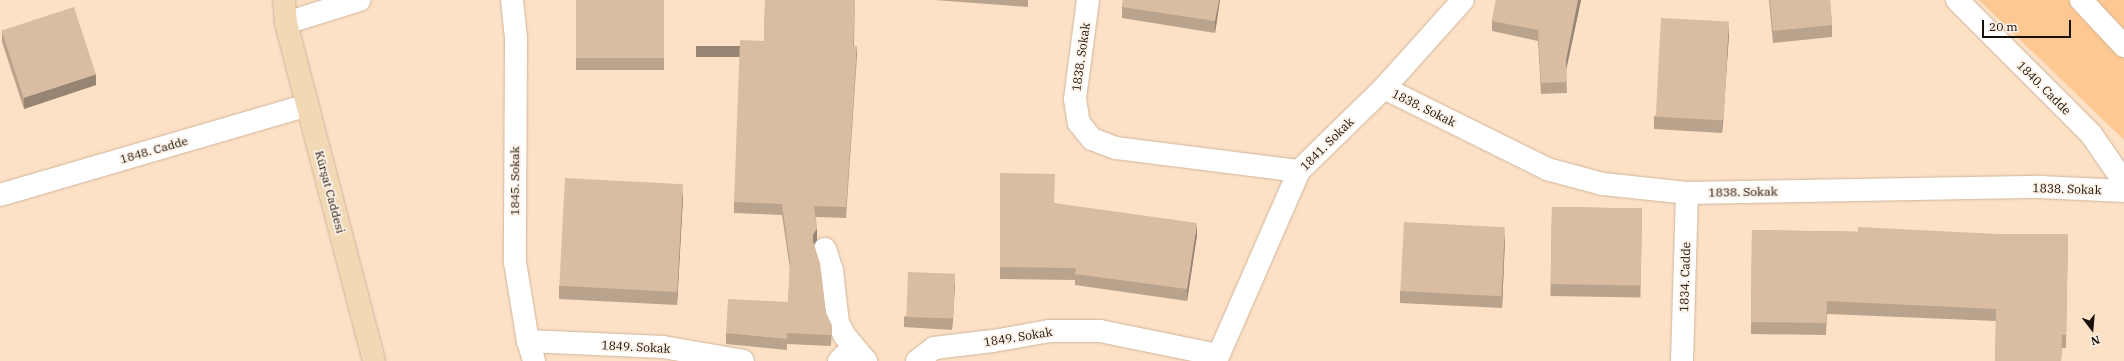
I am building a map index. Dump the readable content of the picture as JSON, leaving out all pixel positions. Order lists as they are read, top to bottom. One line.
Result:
{"streets":{"main road":["Kürşat Caddesi"],"street":["1838. Sokak","1840. Cadde","1841. Sokak","1848. Cadde","1845. Sokak","1834. Cadde","1849. Sokak"]},"crossings":[["1838. Sokak","1841. Sokak"],["1838. Sokak","1834. Cadde"],["1841. Sokak","1849. Sokak"],["1848. Cadde","Kürşat Caddesi"],["1845. Sokak","1849. Sokak"]],"scale_bar":"20 m","north":"bottom"}
